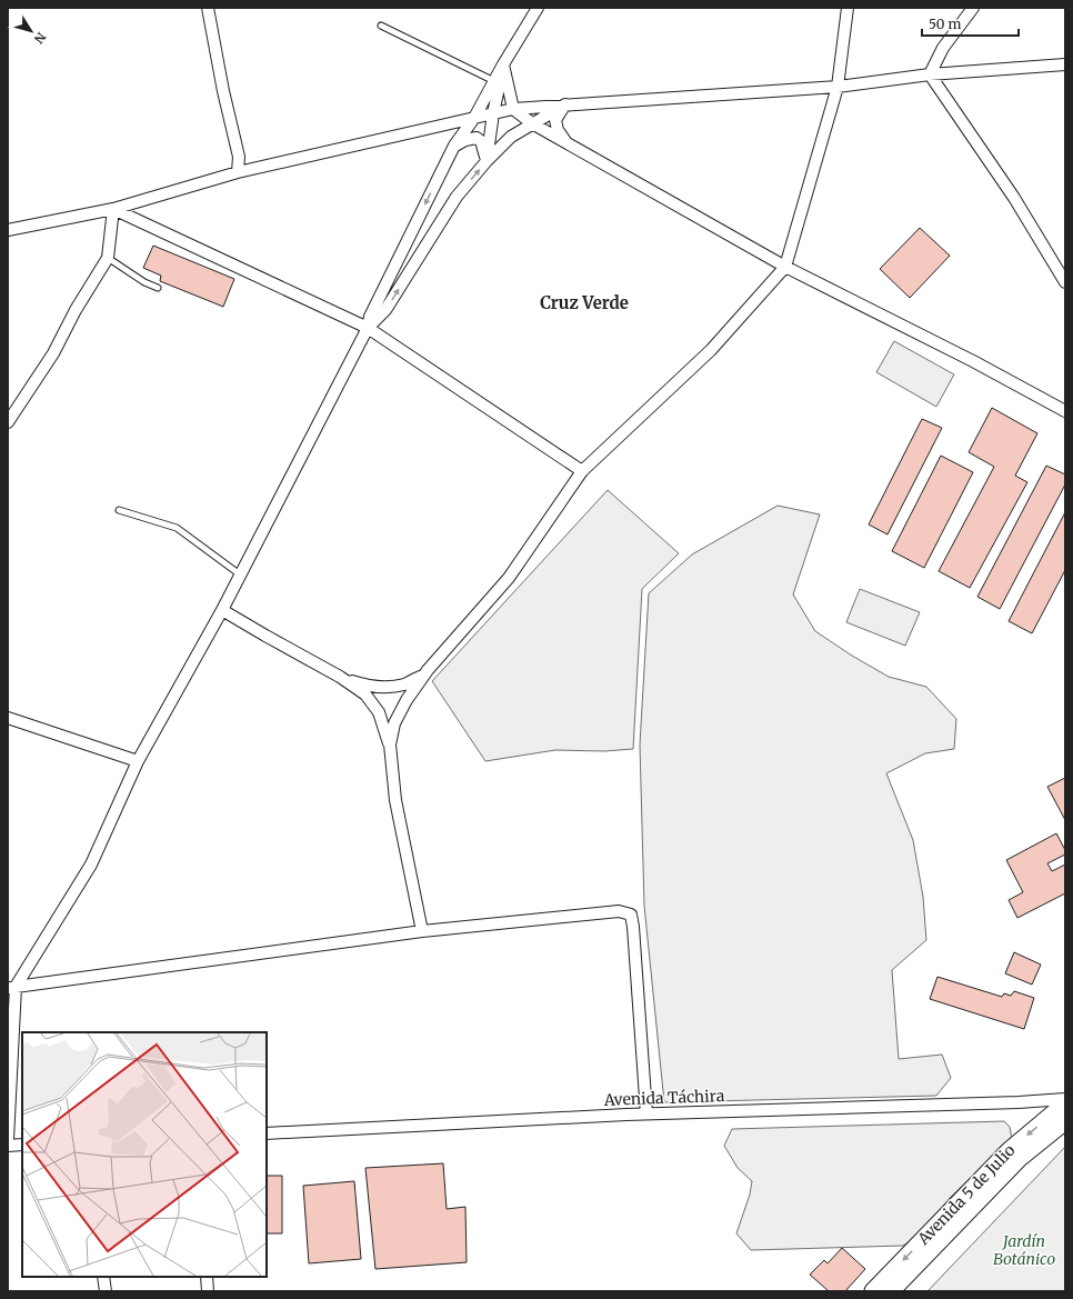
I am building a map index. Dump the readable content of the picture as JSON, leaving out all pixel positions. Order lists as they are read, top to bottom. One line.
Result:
{"streets":{"street":["Avenida Táchira","Avenida 5 de Julio"]},"districts":["Cruz Verde"],"parks":["Jardín Botánico"],"scale_bar":"50 m","north":"bottom right"}
